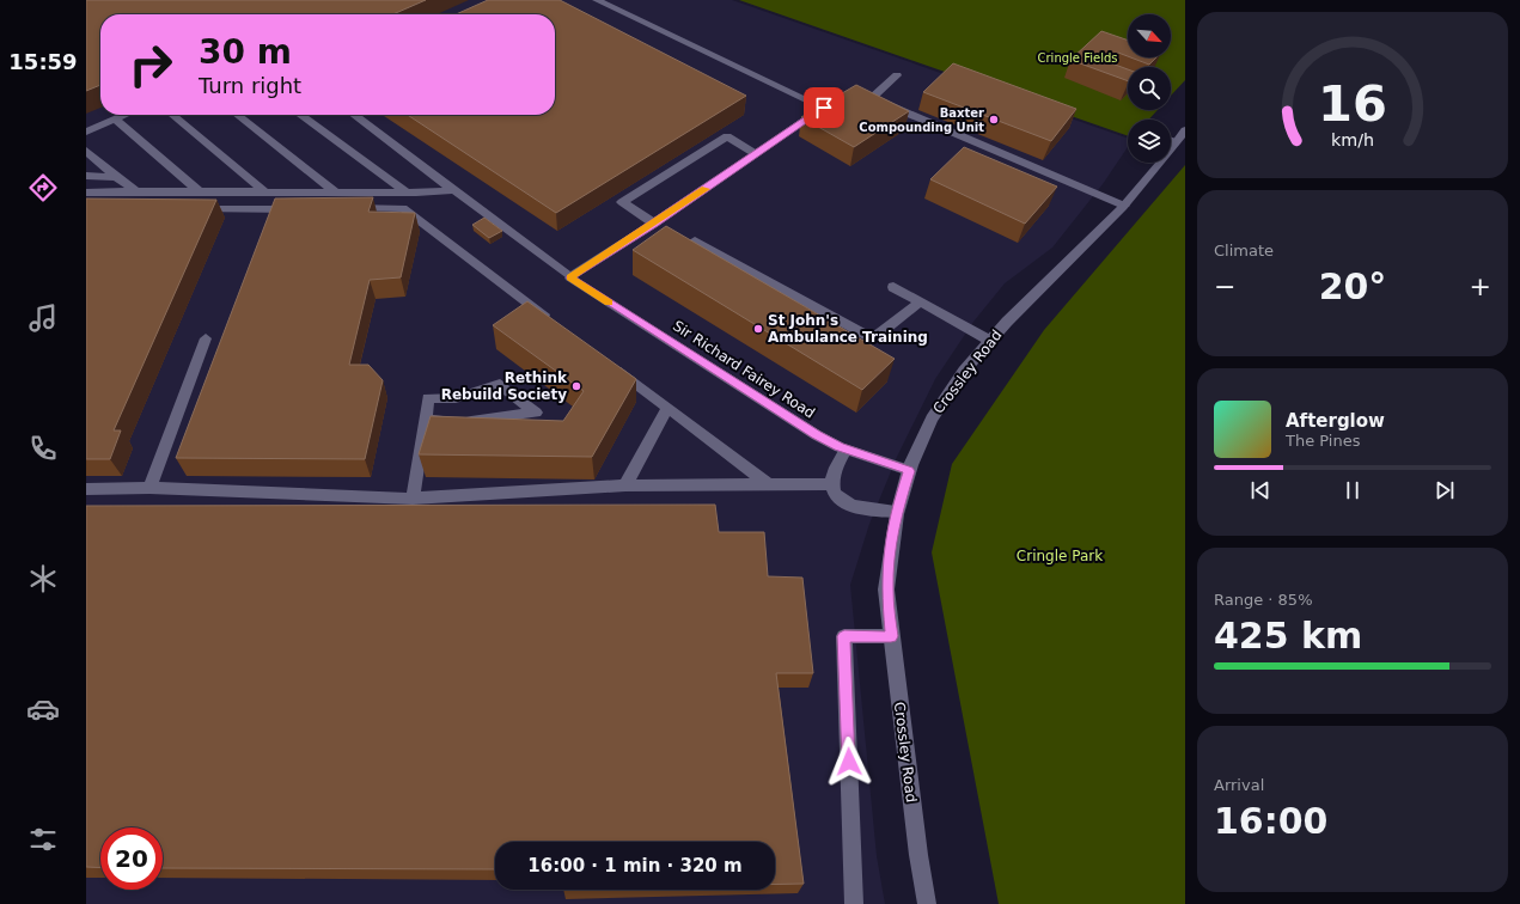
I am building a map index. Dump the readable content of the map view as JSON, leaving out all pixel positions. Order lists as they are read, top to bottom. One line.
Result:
{"streets":{"street":["Sir Richard Fairey Road","Crossley Road"]},"crossings":[["Sir Richard Fairey Road","Crossley Road"]],"parks":["Cringle Fields","Cringle Park"],"places":["Baxter Compounding Unit","St John's Ambulance Training","Rethink Rebuild Society"],"north":"bottom right","page":{"tabs":"15:59","turn":["30 m","Turn right"],"tile":["Climate",["Range · 85%","425 km"],["Arrival","16:00"]],"heat":["−","20°","+"],"song":["Afterglow","The Pines"],"limit":"20","trip":"16:00 · 1 min · 320 m","gauge":["16","km/h"]}}
